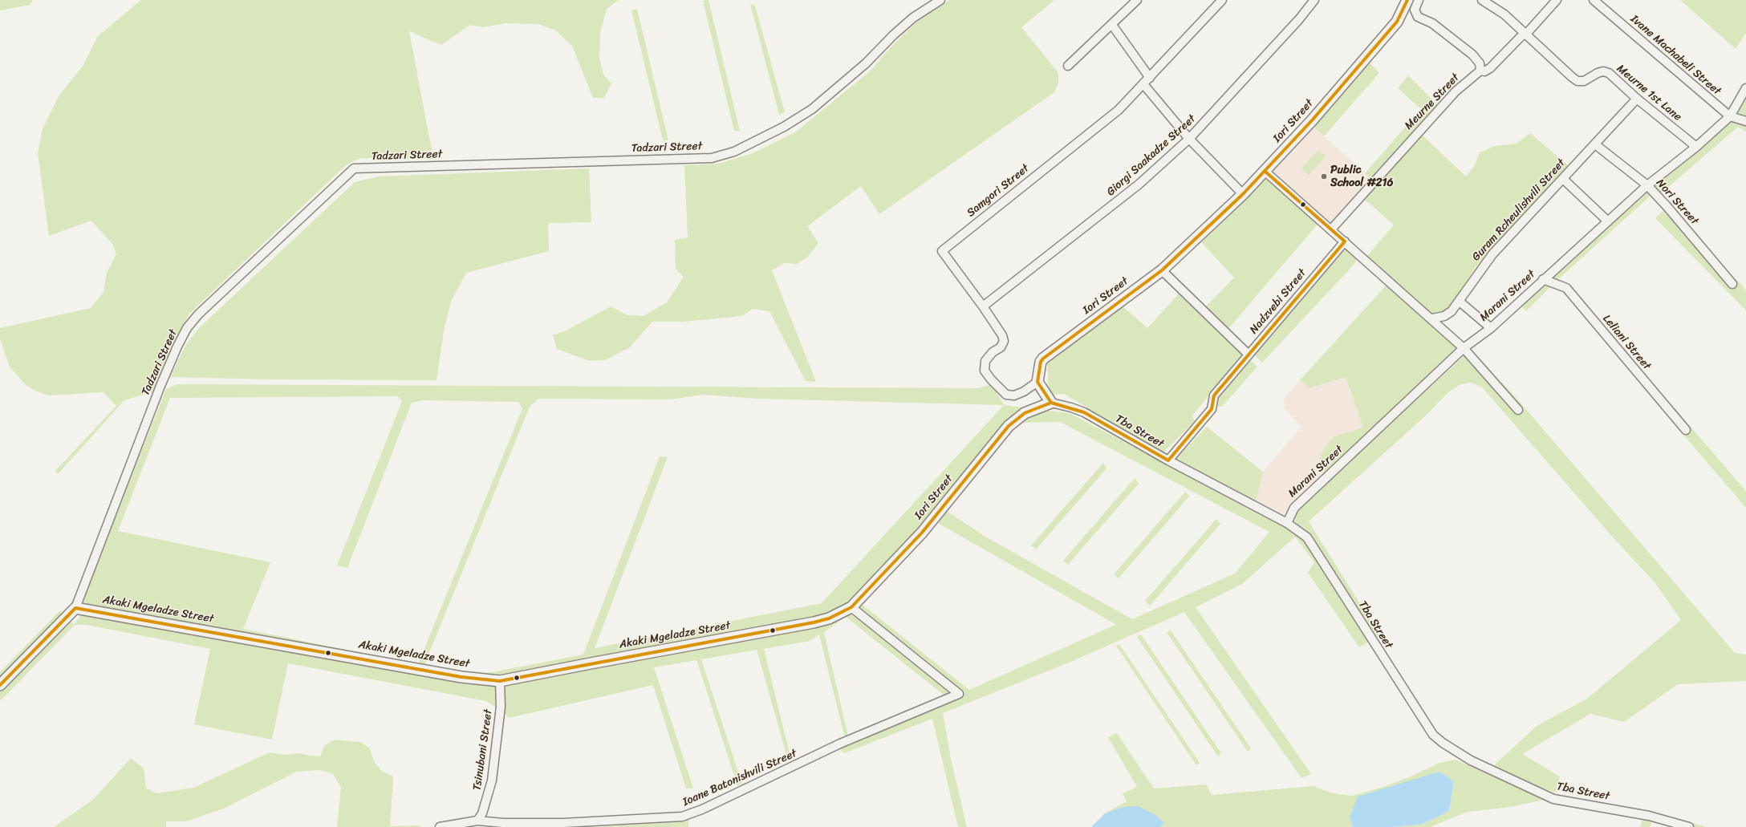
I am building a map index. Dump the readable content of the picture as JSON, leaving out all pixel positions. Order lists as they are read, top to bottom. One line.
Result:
{"streets":{"street":["Ivane Machabeli Street","Meurne 1st Lane","Meurne Street","Iori Street","Tadzari Street","Giorgi Saakadze Street","Samgori Street","Nori Street","Guram Rcheulishvili Street","Marani Street","Nadzvebi Street","Leliani Street","Tba Street","Akaki Mgeladze Street","Tsinubani Street","Ioane Batonishvili Street"]},"crossings":[["Ivane Machabeli Street","Marani Street"],["Meurne 1st Lane","Meurne Street"],["Meurne 1st Lane","Guram Rcheulishvili Street"],["Meurne 1st Lane","Marani Street"],["Iori Street","Samgori Street"],["Iori Street","Tba Street"],["Iori Street","Akaki Mgeladze Street"],["Iori Street","Ioane Batonishvili Street"],["Tadzari Street","Akaki Mgeladze Street"],["Giorgi Saakadze Street","Samgori Street"],["Nori Street","Guram Rcheulishvili Street"],["Nori Street","Marani Street"],["Marani Street","Leliani Street"],["Marani Street","Tba Street"],["Nadzvebi Street","Tba Street"],["Akaki Mgeladze Street","Tsinubani Street"],["Akaki Mgeladze Street","Ioane Batonishvili Street"],["Tsinubani Street","Ioane Batonishvili Street"]],"places":["Public School #216"]}
